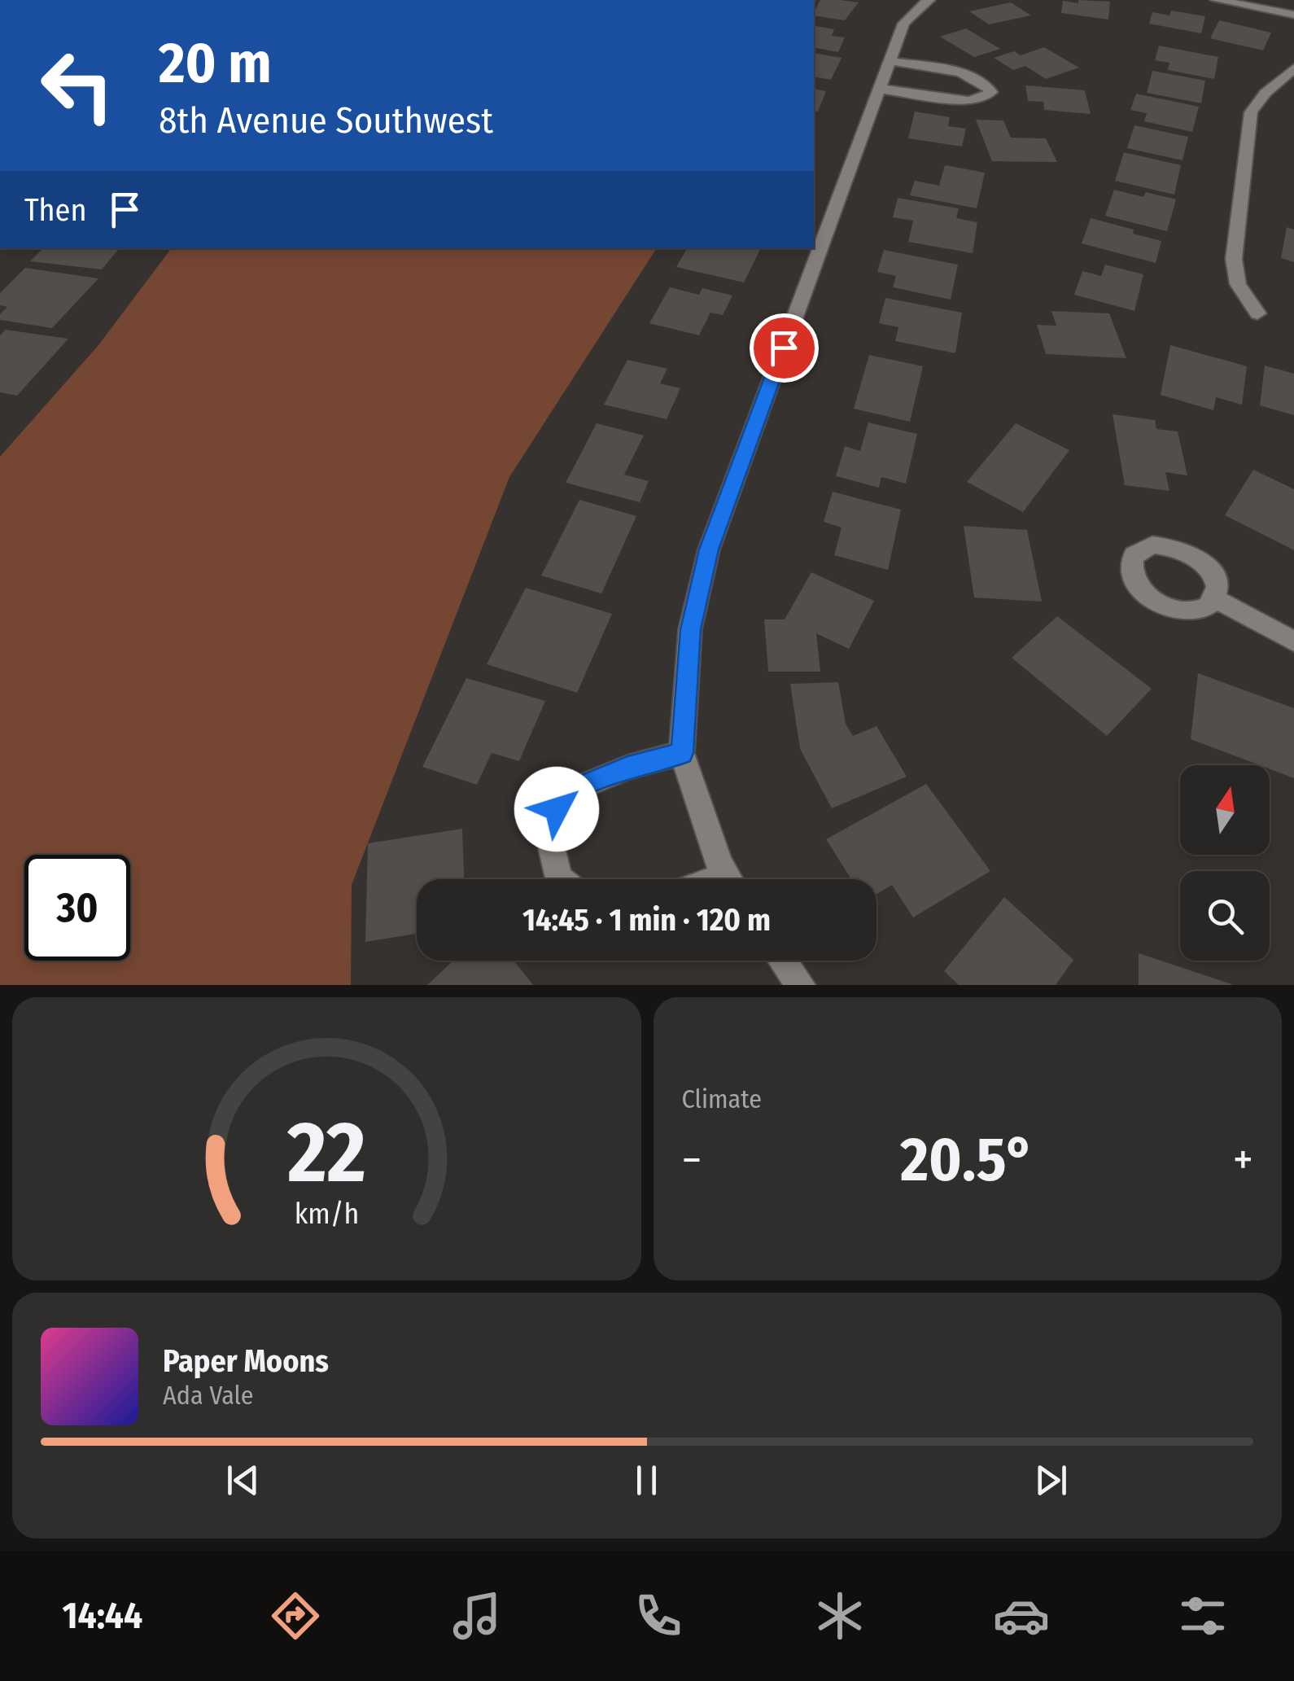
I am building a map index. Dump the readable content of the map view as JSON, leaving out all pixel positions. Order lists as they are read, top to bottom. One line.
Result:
{"north":"top","page":{"turn":["20 m","8th Avenue Southwest"],"then":"Then","limit":"30","trip":"14:45 · 1 min · 120 m","tile":"Climate","heat":["−","20.5°","+"],"song":["Paper Moons","Ada Vale"],"tabs":"14:44","gauge":["22","km/h"]}}
